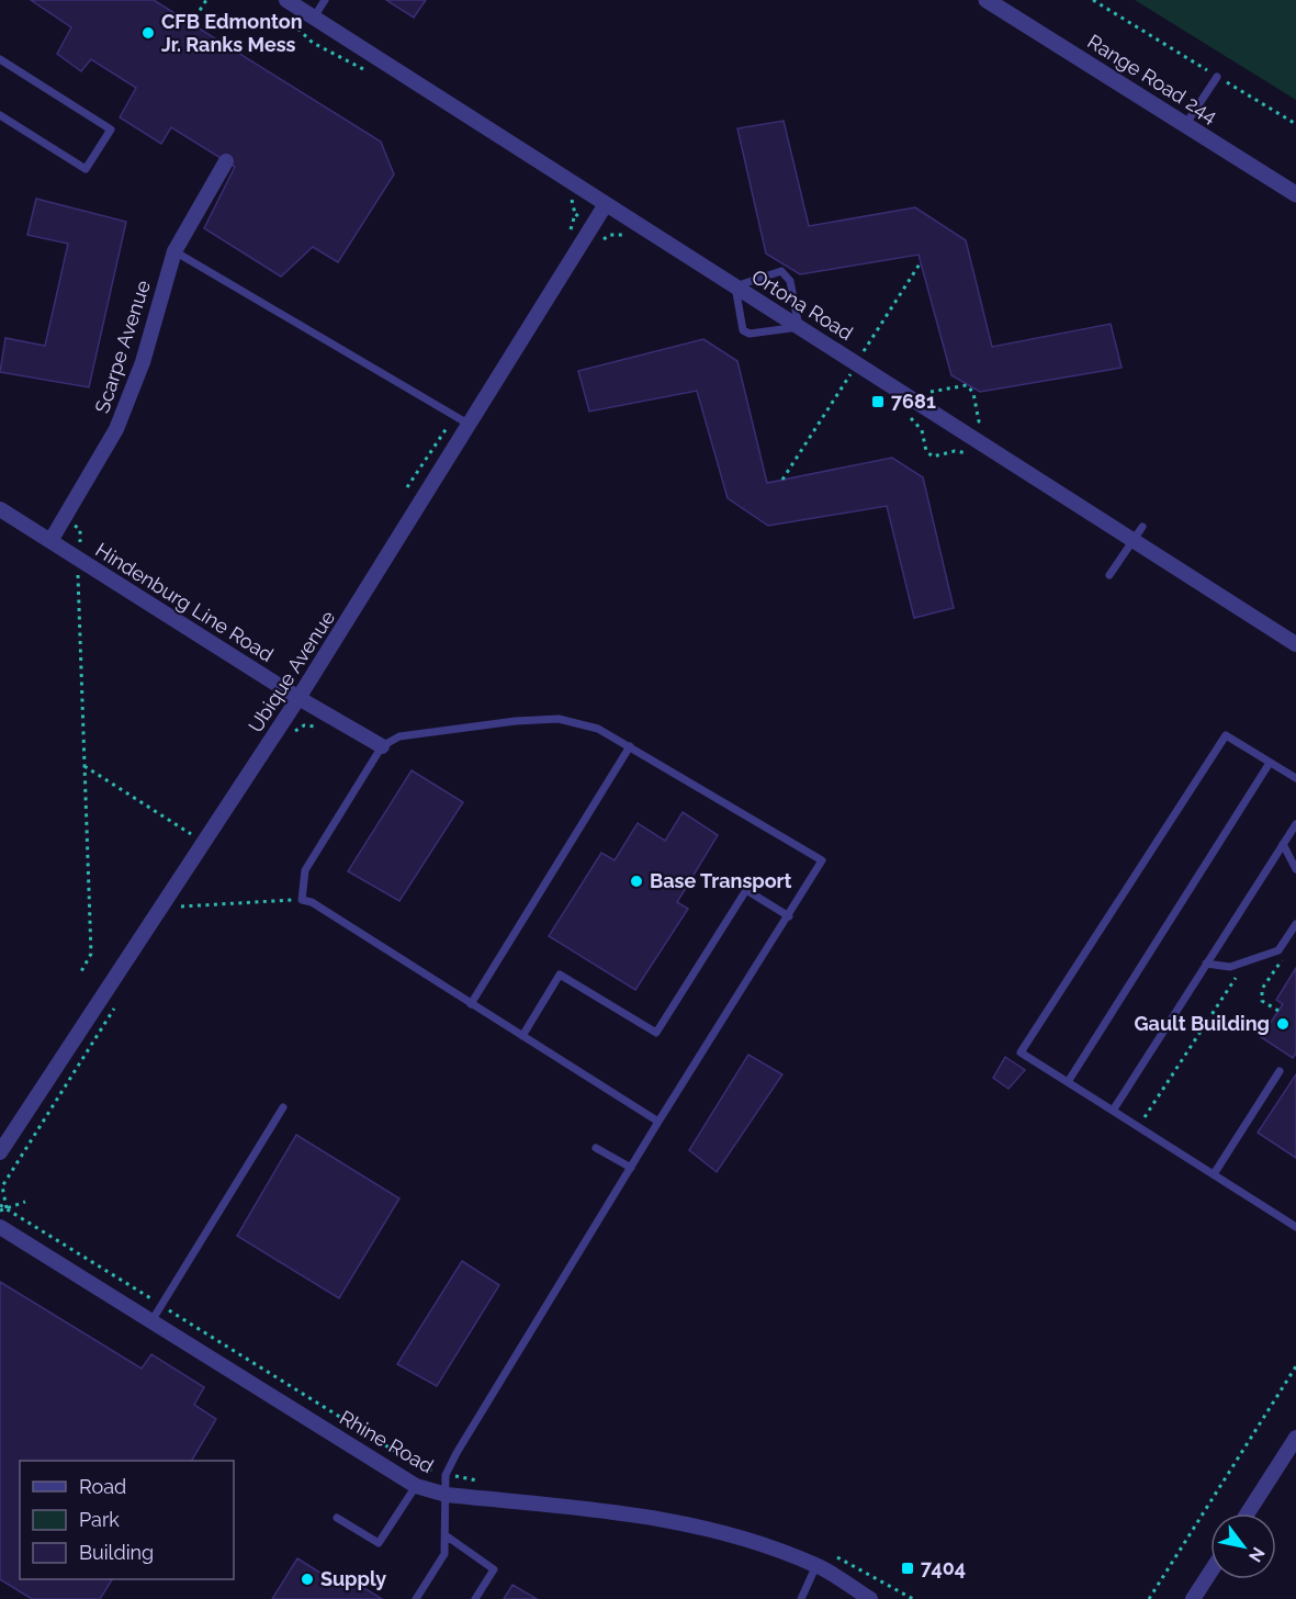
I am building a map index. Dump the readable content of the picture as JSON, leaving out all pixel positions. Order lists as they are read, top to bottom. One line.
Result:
{"streets":{"street":["Range Road 244","Ortona Road","Scarpe Avenue","Hindenburg Line Road","Ubique Avenue","Rhine Road"]},"crossings":[["Ortona Road","Ubique Avenue"],["Scarpe Avenue","Hindenburg Line Road"],["Hindenburg Line Road","Ubique Avenue"]],"places":{"other":["CFB Edmonton Jr. Ranks Mess","Base Transport","Gault Building","Supply"],"transit":["7681","7404"]},"legend":["Road","Park","Building"],"north":"bottom right"}
